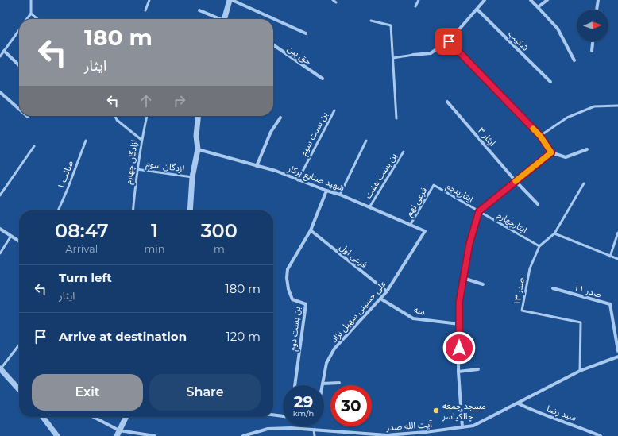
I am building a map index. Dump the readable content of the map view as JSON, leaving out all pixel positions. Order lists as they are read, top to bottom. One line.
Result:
{"streets":{"street":["شکیب","حق بین","ایثار ۳","شهید صنایع پرکار","فرعی اول","صدر ۱۱","سه","علی حسینی سهیل نژاد","بن بست دوم","سید رضا","آیت الله صدر"],"lane":["بن بست سوم","ازادگان چهارم","ازدگان سوم","صائب ۱","بن بست هفت","ایثارپنجم","فرعی نهم","ایثارچهارم","صدر ۱۳"]},"crossings":[["بن بست سوم","شهید صنایع پرکار"],["ازادگان چهارم","ازدگان سوم"],["بن بست هفت","شهید صنایع پرکار"],["شهید صنایع پرکار","فرعی نهم"],["شهید صنایع پرکار","علی حسینی سهیل نژاد"],["شهید صنایع پرکار","بن بست دوم"],["ایثارپنجم","فرعی نهم"],["ایثارپنجم","ایثارچهارم"],["ایثارچهارم","صدر ۱۳"],["فرعی اول","علی حسینی سهیل نژاد"],["فرعی اول","بن بست دوم"],["صدر ۱۳","آیت الله صدر"],["سه","علی حسینی سهیل نژاد"],["سید رضا","آیت الله صدر"]],"places":["مسجد جمعه چالکیاسر"],"north":"right","page":{"turn":["180 m","ایثار"],"eta":["08:47","Arrival","1","min","300","m"],"list":[{"name":"Turn left","note":"ایثار","value":"180 m"},{"name":"Arrive at destination","value":"120 m"}],"buttons":["Exit","Share"],"speed":"29 km/h","limit":"30"}}
